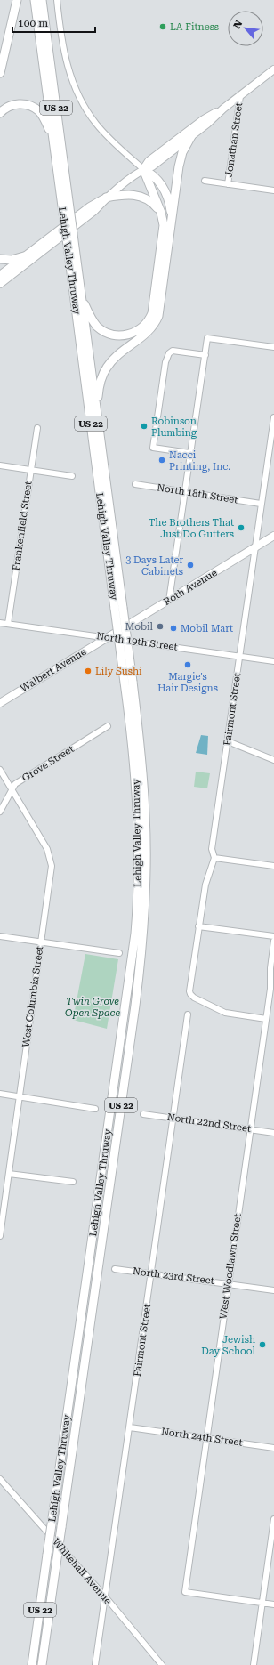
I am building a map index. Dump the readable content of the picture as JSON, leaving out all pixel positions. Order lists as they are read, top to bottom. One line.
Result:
{"streets":{"highway":["US 22","Lehigh Valley Thruway"],"main road":["Roth Avenue","Walbert Avenue"],"street":["Jonathan Street","North 18th Street","Frankenfield Street","North 19th Street","Fairmont Street","Grove Street","West Columbia Street","North 22nd Street","West Woodlawn Street","North 23rd Street","North 24th Street","Whitehall Avenue"]},"crossings":[["North 18th Street","Fairmont Street"],["Frankenfield Street","North 19th Street"],["Roth Avenue","North 19th Street"],["Roth Avenue","Walbert Avenue"],["Roth Avenue","Fairmont Street"],["North 19th Street","Walbert Avenue"],["North 19th Street","Fairmont Street"],["Fairmont Street","North 22nd Street"],["Fairmont Street","West Woodlawn Street"],["Fairmont Street","North 23rd Street"],["Fairmont Street","North 24th Street"],["Fairmont Street","Whitehall Avenue"],["Grove Street","West Columbia Street"],["North 22nd Street","West Woodlawn Street"],["West Woodlawn Street","North 23rd Street"],["West Woodlawn Street","North 24th Street"]],"parks":["Twin Grove Open Space"],"places":["LA Fitness","Robinson Plumbing","Nacci Printing, Inc.","The Brothers That Just Do Gutters","3 Days Later Cabinets","Mobil","Mobil Mart","Margie's Hair Designs","Lily Sushi","Jewish Day School"],"scale_bar":"100 m","north":"top left"}
